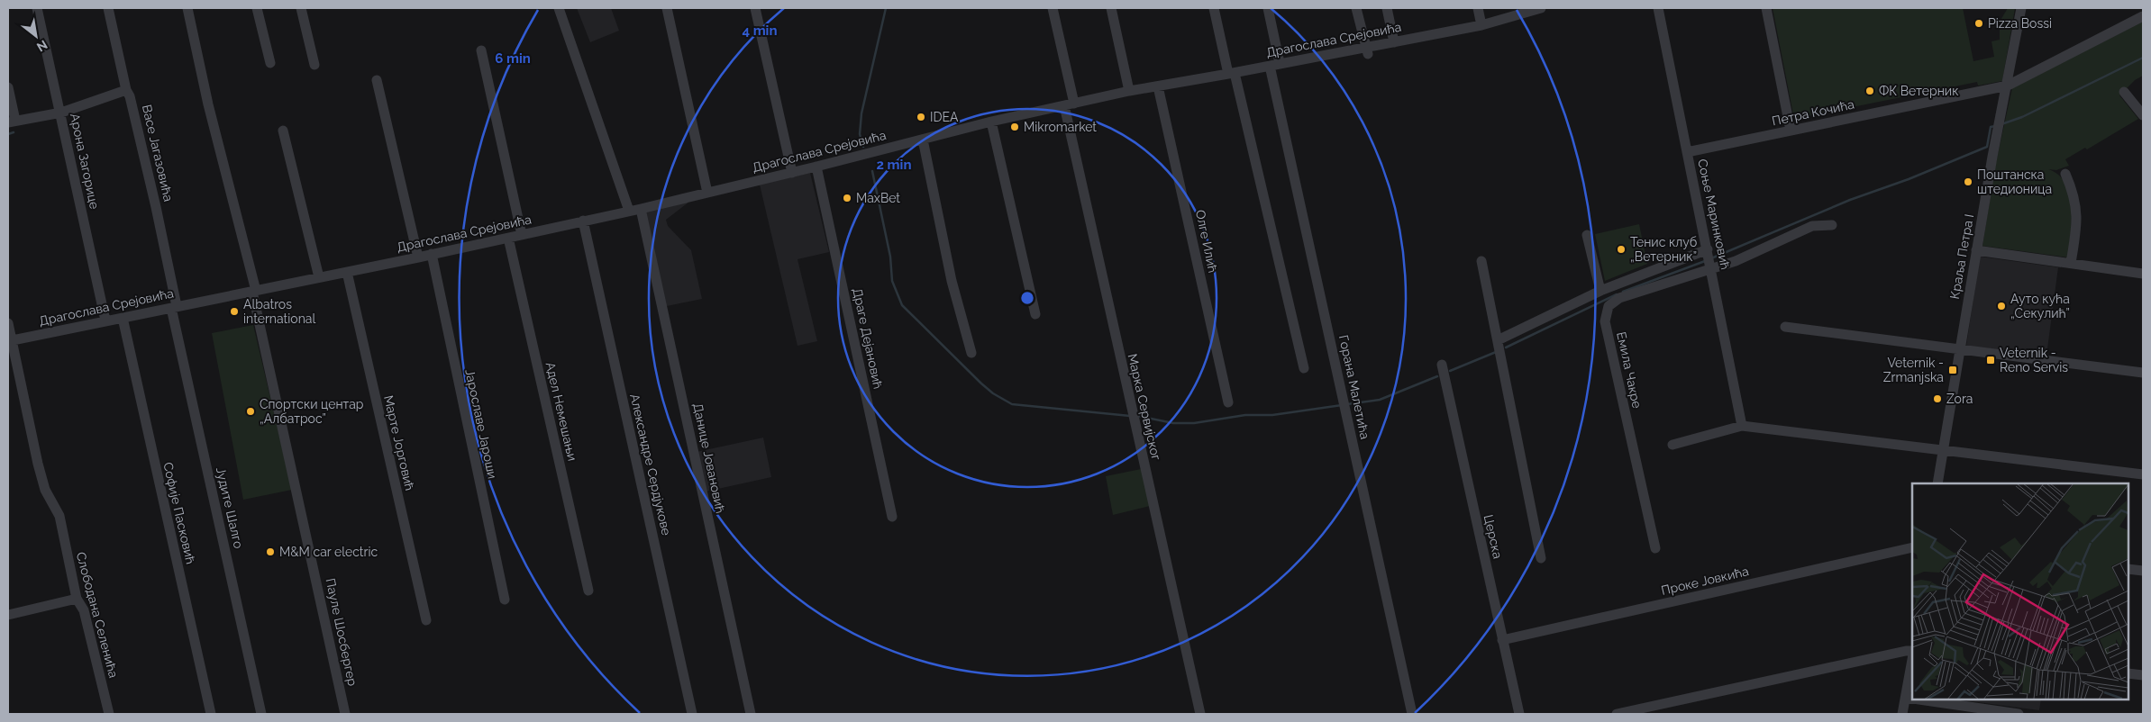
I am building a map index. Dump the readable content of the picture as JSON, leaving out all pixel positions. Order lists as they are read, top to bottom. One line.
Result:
{"streets":{"street":["Драгослава Срејовића","Петра Кочића","Васе Јагазовића","Арона Загорице","Соње Маринковић","Олге Илић","Краља Петра I","Драге Дејановић","Емила Чакре","Горана Малетића","Марка Сервијског","Адел Немешањи","Јарославе Јароши","Марте Јорговић","Данице Јовановић","Александре Сердјукове","Јудите Шалго","Софије Пасковић","Церска","Проке Јовкића","Слободана Селенића","Пауле Шосбергер"]},"crossings":[["Драгослава Срејовића","Васе Јагазовића"],["Драгослава Срејовића","Арона Загорице"],["Драгослава Срејовића","Олге Илић"],["Драгослава Срејовића","Драге Дејановић"],["Драгослава Срејовића","Горана Малетића"],["Драгослава Срејовића","Марка Сервијског"],["Драгослава Срејовића","Адел Немешањи"],["Драгослава Срејовића","Јарославе Јароши"],["Драгослава Срејовића","Марте Јорговић"],["Драгослава Срејовића","Данице Јовановић"],["Драгослава Срејовића","Александре Сердјукове"],["Драгослава Срејовића","Јудите Шалго"],["Драгослава Срејовића","Софије Пасковић"],["Драгослава Срејовића","Слободана Селенића"],["Драгослава Срејовића","Пауле Шосбергер"],["Петра Кочића","Соње Маринковић"],["Петра Кочића","Краља Петра I"],["Васе Јагазовића","Јудите Шалго"],["Соње Маринковић","Емила Чакре"],["Церска","Проке Јовкића"]],"places":{"other":["Pizza Bossi","ФК Ветерник","IDEA","Mikromarket","Поштанска штедионица","MaxBet","Тенис клуб „Ветерник”","Ауто кућа „Секулић”","Albatros international","Zora","Спортски центар „Албатрос”","M&M car electric"],"transit":["Veternik - Reno Servis","Veternik - Zrmanjska"]},"north":"bottom right","rings":["4 min","6 min","2 min"]}
